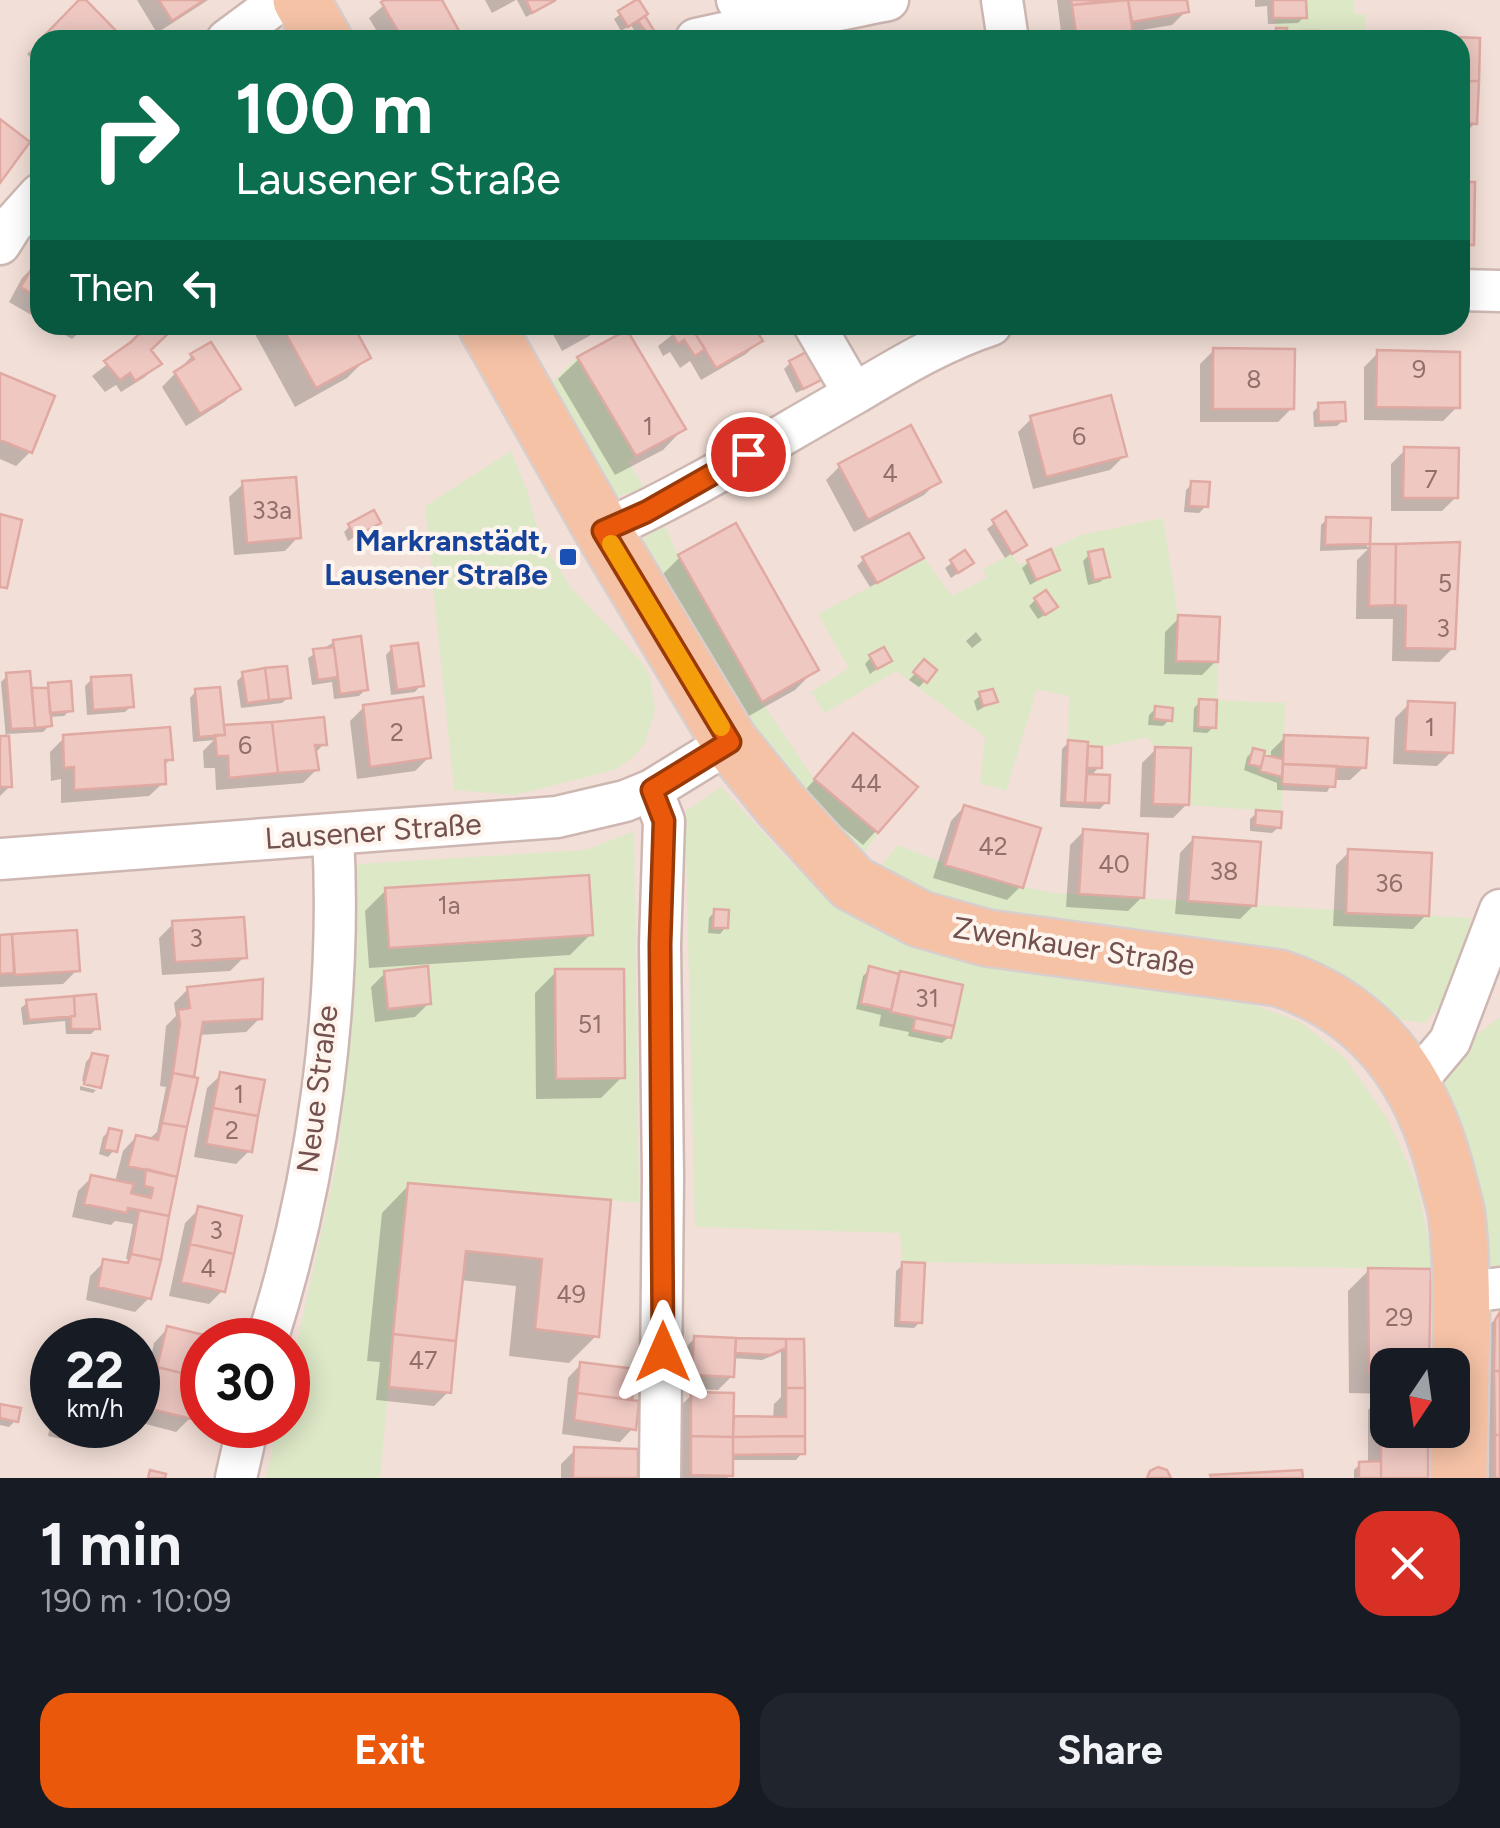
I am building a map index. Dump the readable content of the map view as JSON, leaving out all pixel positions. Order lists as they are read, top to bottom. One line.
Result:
{"streets":{"main road":["Zwenkauer Straße"],"street":["Lausener Straße","Neue Straße"]},"crossings":[["Lausener Straße","Zwenkauer Straße"],["Lausener Straße","Neue Straße"]],"places":{"transit":["Markranstädt, Lausener Straße"]},"house_numbers":["9","8","1","6","4","7","33a","5","3","1","2","6","44","42","40","38","36","1a","3","31","51","1","2","3","4","49","29","47"],"north":"bottom","page":{"turn":["100 m","Lausener Straße"],"then":"Then","speed":"22 km/h","limit":"30","heading":["1 min","190 m · 10:09"],"buttons":["Exit","Share"]}}
